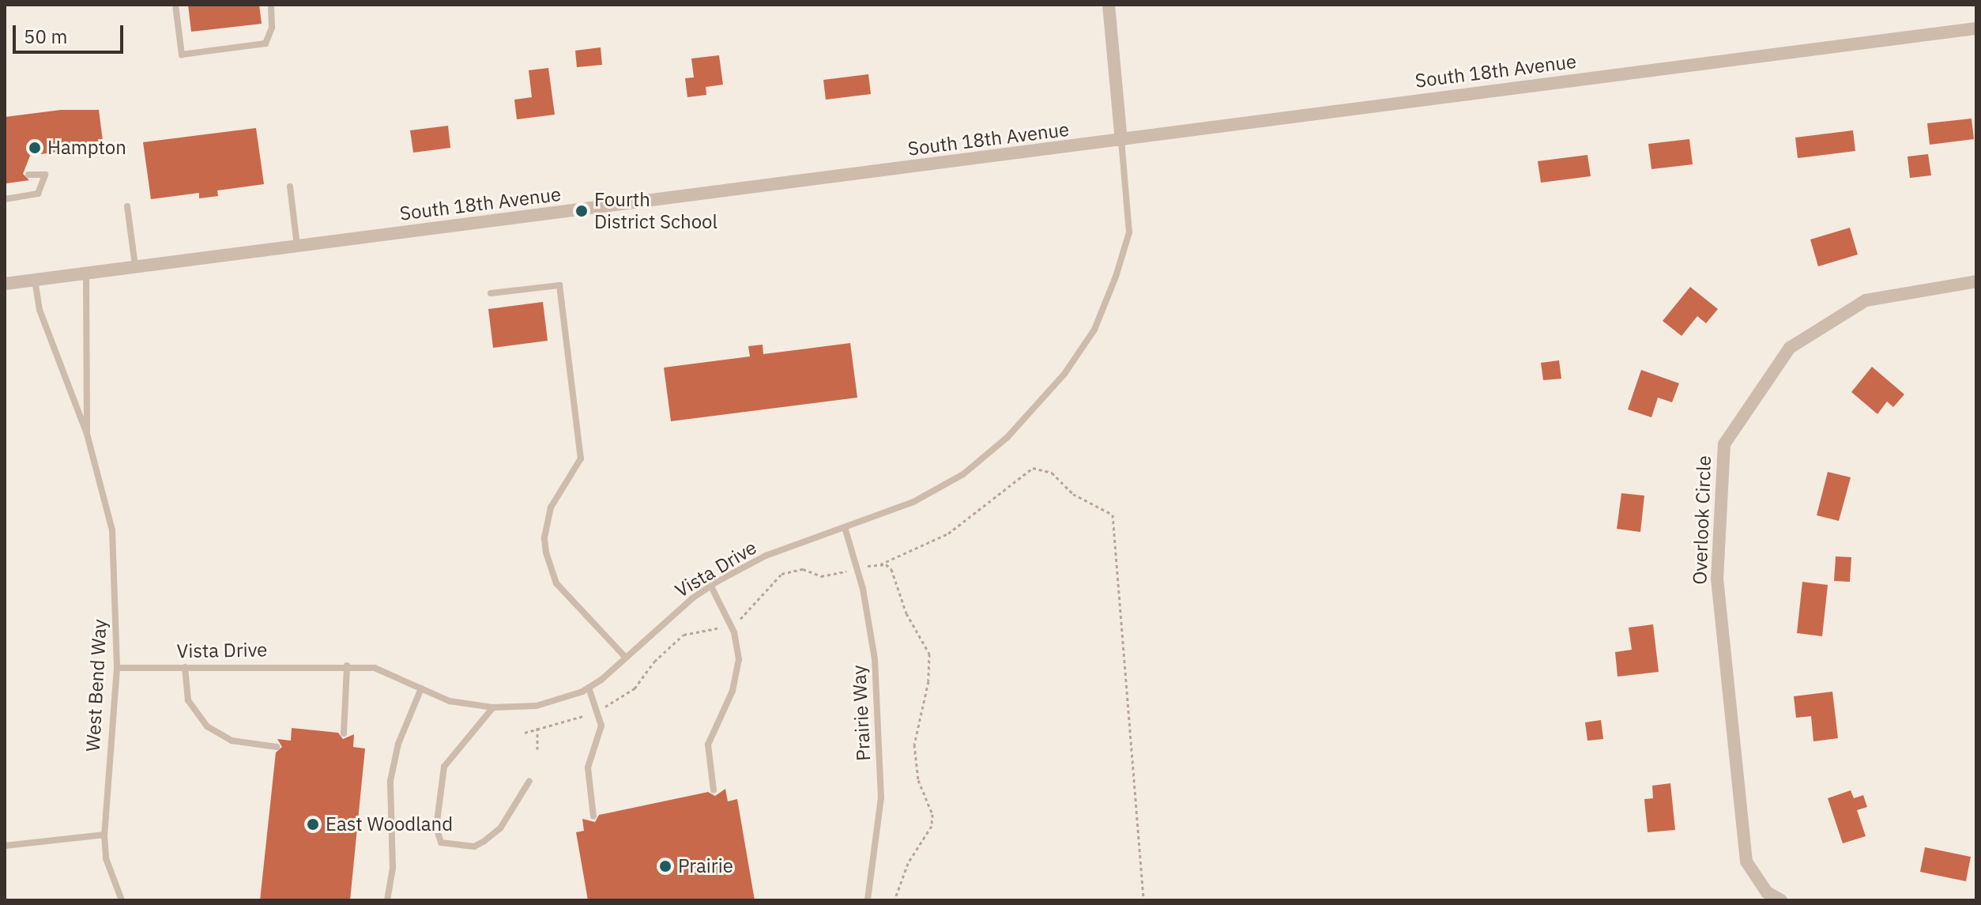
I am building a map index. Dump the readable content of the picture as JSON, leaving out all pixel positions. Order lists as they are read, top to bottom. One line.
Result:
{"streets":{"street":["South 18th Avenue","Overlook Circle"],"lane":["Vista Drive","West Bend Way","Prairie Way"]},"crossings":[["South 18th Avenue","Vista Drive"],["South 18th Avenue","West Bend Way"],["Vista Drive","West Bend Way"],["Vista Drive","Prairie Way"]],"places":["Hampton","Fourth District School","East Woodland","Prairie"],"scale_bar":"50 m"}
